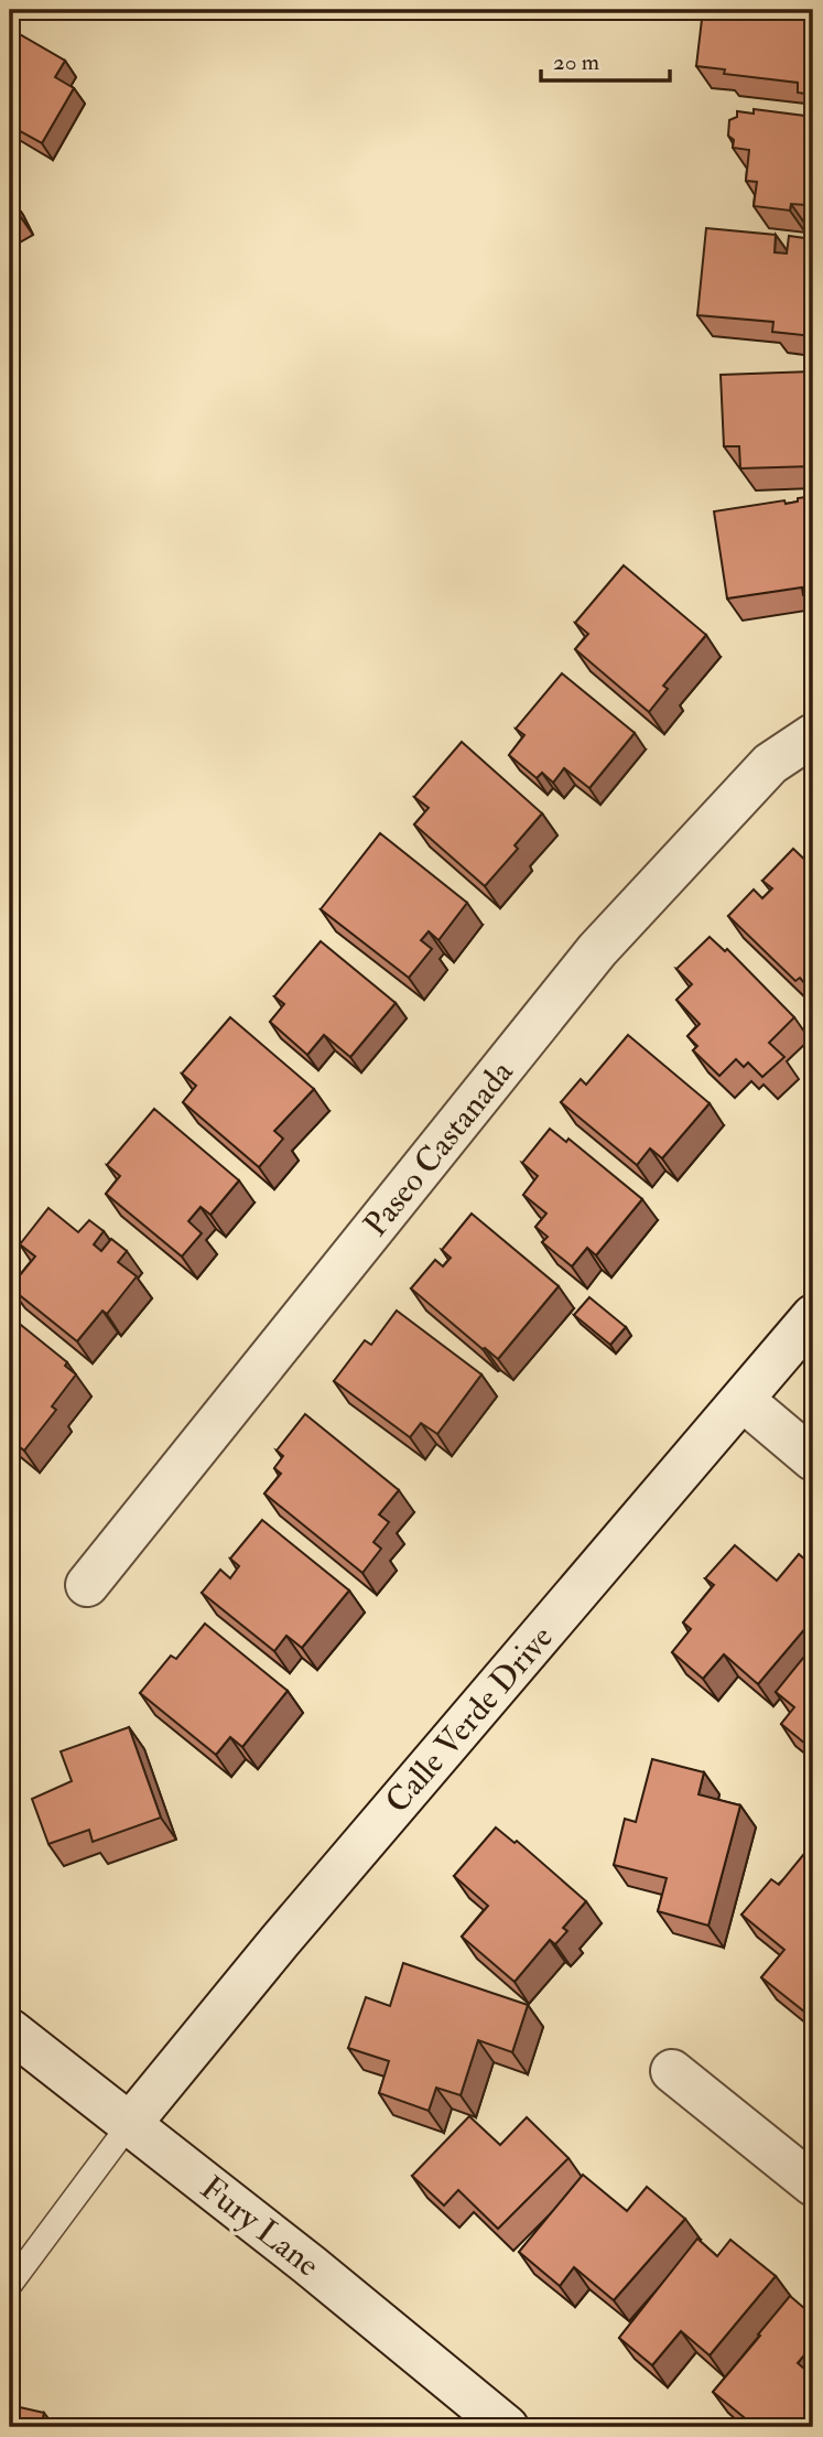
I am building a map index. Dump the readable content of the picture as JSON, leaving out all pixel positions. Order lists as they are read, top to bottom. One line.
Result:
{"streets":{"main road":["Paseo Castanada","Calle Verde Drive","Fury Lane"]},"crossings":[["Calle Verde Drive","Fury Lane"]],"scale_bar":"20 m"}
